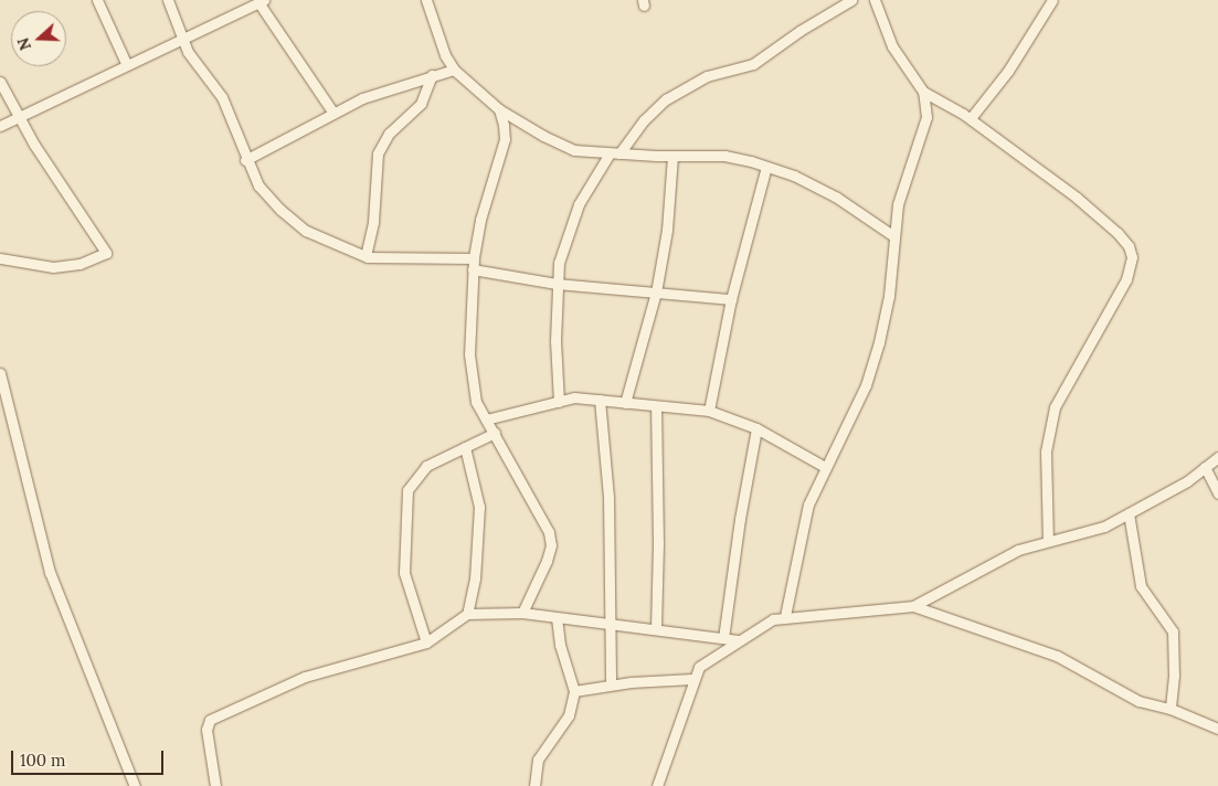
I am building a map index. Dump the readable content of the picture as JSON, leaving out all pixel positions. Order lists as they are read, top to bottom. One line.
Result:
{"scale_bar":"100 m","north":"left"}
